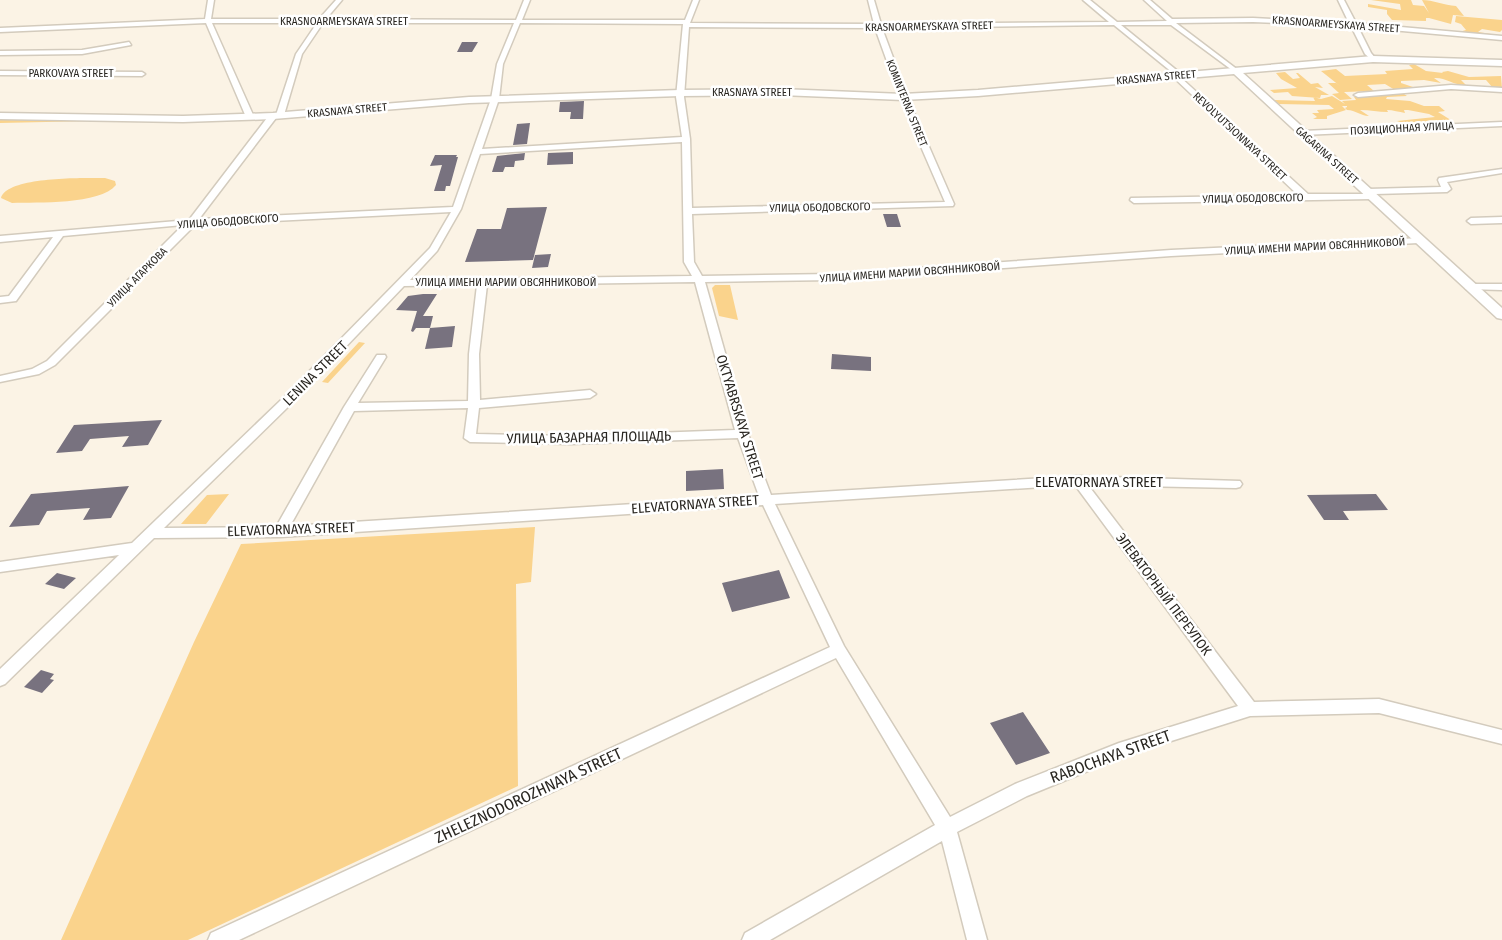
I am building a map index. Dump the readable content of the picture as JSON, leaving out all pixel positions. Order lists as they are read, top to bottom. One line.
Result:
{"streets":{"main road":["KRASNAYA STREET","GAGARINA STREET"],"street":["KRASNOARMEYSKAYA STREET","PARKOVAYA STREET","KOMINTERNA STREET","ПОЗИЦИОННАЯ УЛИЦА","REVOLYUTSIONNAYA STREET","УЛИЦА ОБОДОВСКОГО","УЛИЦА ИМЕНИ МАРИИ ОВСЯННИКОВОЙ","УЛИЦА АГАРКОВА","LENINA STREET","OKTYABRSKAYA STREET","УЛИЦА БАЗАРНАЯ ПЛОЩАДЬ","ELEVATORNAYA STREET","ЭЛЕВАТОРНЫЙ ПЕРЕУЛОК","RABOCHAYA STREET","ZHELEZNODOROZHNAYA STREET"]},"crossings":[["KRASNOARMEYSKAYA STREET","KOMINTERNA STREET"],["KRASNOARMEYSKAYA STREET","REVOLYUTSIONNAYA STREET"],["KRASNOARMEYSKAYA STREET","GAGARINA STREET"],["KRASNOARMEYSKAYA STREET","УЛИЦА АГАРКОВА"],["KRASNOARMEYSKAYA STREET","LENINA STREET"],["KRASNOARMEYSKAYA STREET","OKTYABRSKAYA STREET"],["KRASNAYA STREET","KOMINTERNA STREET"],["KRASNAYA STREET","REVOLYUTSIONNAYA STREET"],["KRASNAYA STREET","GAGARINA STREET"],["KRASNAYA STREET","УЛИЦА АГАРКОВА"],["KRASNAYA STREET","LENINA STREET"],["KRASNAYA STREET","OKTYABRSKAYA STREET"],["KOMINTERNA STREET","УЛИЦА ОБОДОВСКОГО"],["ПОЗИЦИОННАЯ УЛИЦА","GAGARINA STREET"],["REVOLYUTSIONNAYA STREET","УЛИЦА ОБОДОВСКОГО"],["GAGARINA STREET","УЛИЦА ОБОДОВСКОГО"],["GAGARINA STREET","УЛИЦА ИМЕНИ МАРИИ ОВСЯННИКОВОЙ"],["УЛИЦА ОБОДОВСКОГО","УЛИЦА АГАРКОВА"],["УЛИЦА ОБОДОВСКОГО","LENINA STREET"],["УЛИЦА ОБОДОВСКОГО","OKTYABRSKAYA STREET"],["УЛИЦА ИМЕНИ МАРИИ ОВСЯННИКОВОЙ","LENINA STREET"],["УЛИЦА ИМЕНИ МАРИИ ОВСЯННИКОВОЙ","OKTYABRSKAYA STREET"],["УЛИЦА ИМЕНИ МАРИИ ОВСЯННИКОВОЙ","УЛИЦА БАЗАРНАЯ ПЛОЩАДЬ"],["LENINA STREET","ELEVATORNAYA STREET"],["OKTYABRSKAYA STREET","УЛИЦА БАЗАРНАЯ ПЛОЩАДЬ"],["OKTYABRSKAYA STREET","ELEVATORNAYA STREET"],["OKTYABRSKAYA STREET","RABOCHAYA STREET"],["OKTYABRSKAYA STREET","ZHELEZNODOROZHNAYA STREET"],["ELEVATORNAYA STREET","ЭЛЕВАТОРНЫЙ ПЕРЕУЛОК"],["ЭЛЕВАТОРНЫЙ ПЕРЕУЛОК","RABOCHAYA STREET"]]}
